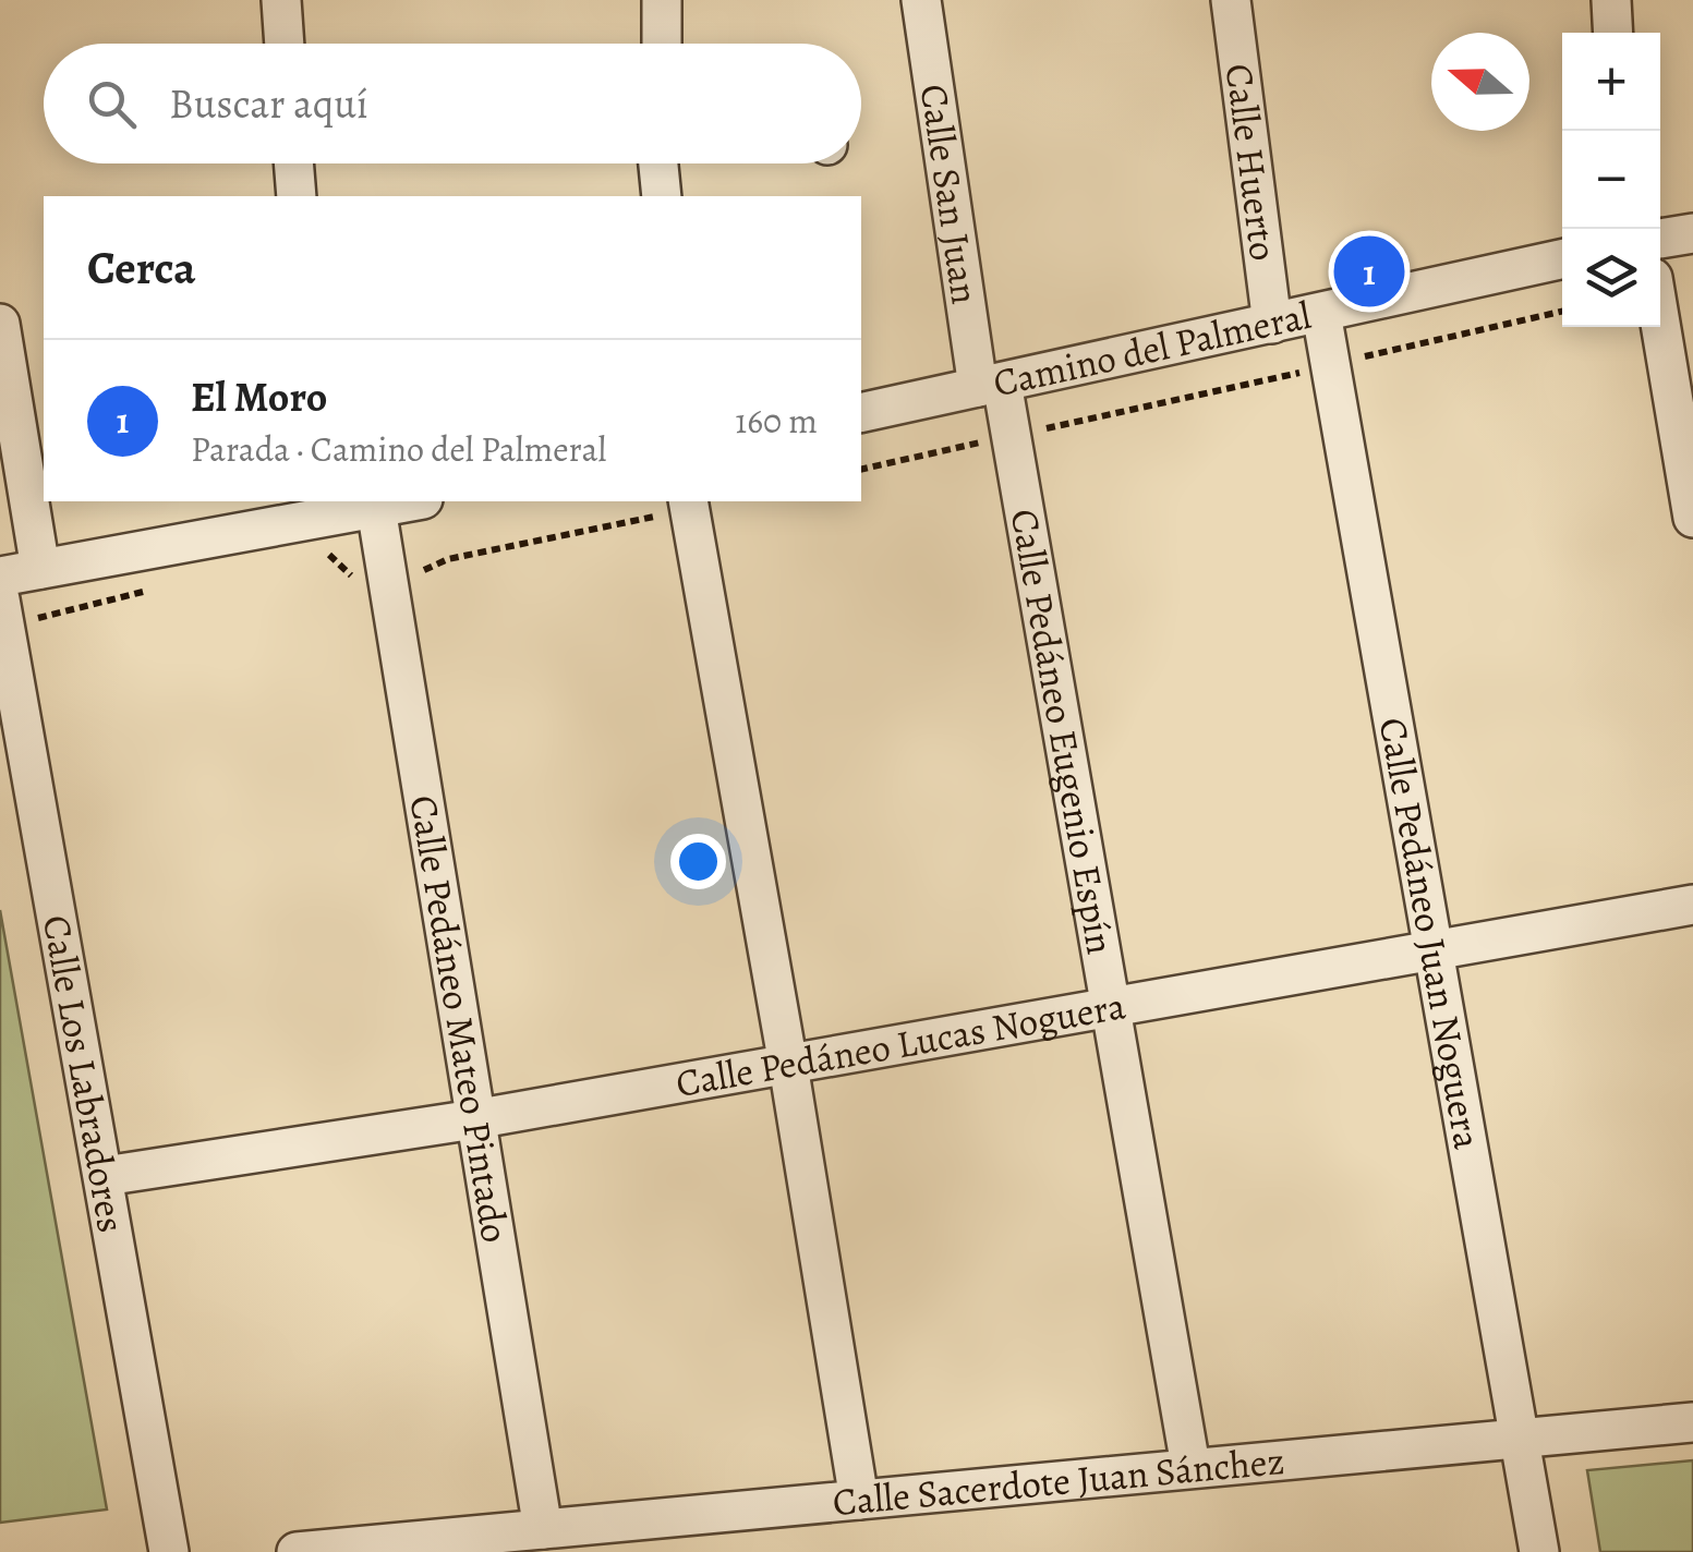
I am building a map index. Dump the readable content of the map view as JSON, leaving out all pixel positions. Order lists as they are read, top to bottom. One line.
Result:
{"streets":{"street":["Calle Huerto","Calle San Juan","Camino del Palmeral","Calle Pedáneo Eugenio Espín","Calle Pedáneo Juan Noguera","Calle Pedáneo Mateo Pintado","Calle Pedáneo Lucas Noguera","Calle Los Labradores","Calle Sacerdote Juan Sánchez"]},"crossings":[["Calle Huerto","Camino del Palmeral"],["Calle San Juan","Camino del Palmeral"],["Calle San Juan","Calle Pedáneo Eugenio Espín"],["Camino del Palmeral","Calle Pedáneo Eugenio Espín"],["Camino del Palmeral","Calle Pedáneo Juan Noguera"],["Calle Pedáneo Eugenio Espín","Calle Pedáneo Lucas Noguera"],["Calle Pedáneo Eugenio Espín","Calle Sacerdote Juan Sánchez"],["Calle Pedáneo Juan Noguera","Calle Pedáneo Lucas Noguera"],["Calle Pedáneo Juan Noguera","Calle Sacerdote Juan Sánchez"],["Calle Pedáneo Mateo Pintado","Calle Pedáneo Lucas Noguera"],["Calle Pedáneo Mateo Pintado","Calle Sacerdote Juan Sánchez"],["Calle Pedáneo Lucas Noguera","Calle Los Labradores"]],"north":"left","page":{"map_buttons":["+","−"],"search":"Buscar aquí","heading":"Cerca","pins":"1","list":[{"mark":"1","name":"El Moro","note":"Parada · Camino del Palmeral","value":"160 m"}]}}
